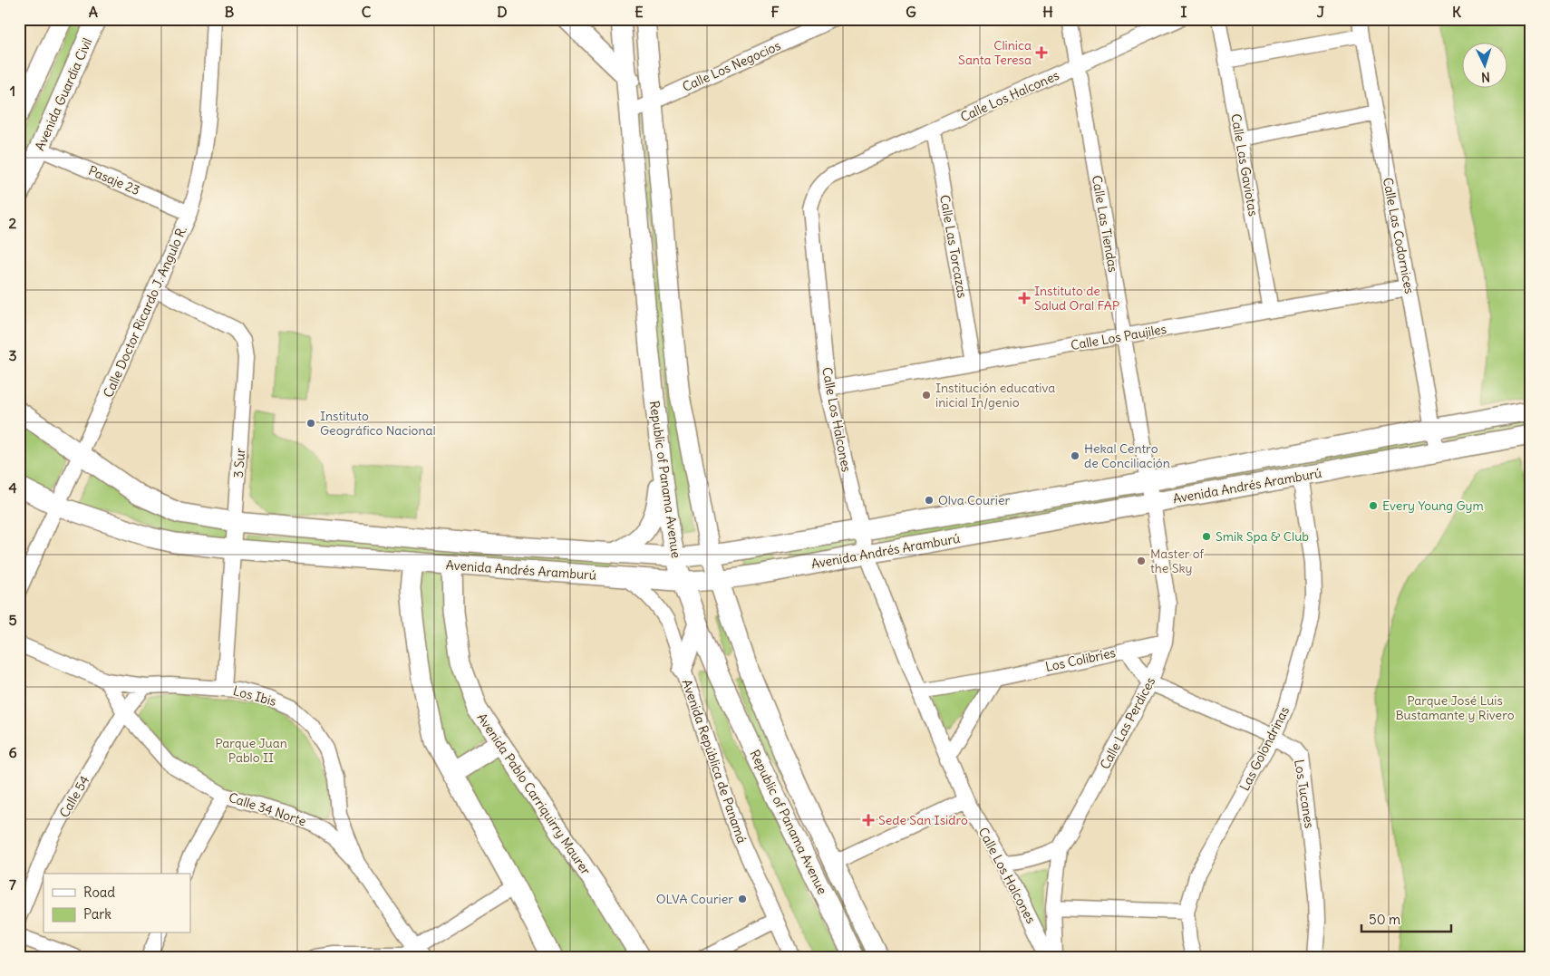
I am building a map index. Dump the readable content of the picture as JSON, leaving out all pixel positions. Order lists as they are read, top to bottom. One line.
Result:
{"streets":{"main road":["Avenida Guardia Civil","Republic of Panama Avenue","Avenida Andrés Aramburú","Avenida Pablo Carriquirry Maurer"],"street":["Calle Los Negocios","Calle Los Halcones","Calle Las Gaviotas","Pasaje 23","Calle Las Tiendas","Calle Las Codornices","Calle Las Torcazas","Calle Doctor Ricardo J. Angulo R.","Calle Los Paujiles","3 Sur","Los Colibríes","Los Ibis","Calle Las Perdices","Las Golondrinas","Avenida República de Panamá","Los Tucanes","Calle 54","Calle 34 Norte"]},"crossings":[["Calle Los Negocios","Republic of Panama Avenue"],["Avenida Guardia Civil","Pasaje 23"],["Calle Los Halcones","Calle Las Tiendas"],["Calle Los Halcones","Calle Las Torcazas"],["Calle Los Halcones","Calle Los Paujiles"],["Calle Los Halcones","Avenida Andrés Aramburú"],["Calle Los Halcones","Los Colibríes"],["Calle Las Gaviotas","Calle Los Paujiles"],["Pasaje 23","Calle Doctor Ricardo J. Angulo R."],["Calle Las Tiendas","Calle Los Paujiles"],["Calle Las Tiendas","Avenida Andrés Aramburú"],["Calle Las Tiendas","Calle Las Perdices"],["Calle Las Codornices","Calle Los Paujiles"],["Calle Las Codornices","Avenida Andrés Aramburú"],["Calle Las Torcazas","Calle Los Paujiles"],["Calle Doctor Ricardo J. Angulo R.","3 Sur"],["Calle Doctor Ricardo J. Angulo R.","Avenida Andrés Aramburú"],["3 Sur","Avenida Andrés Aramburú"],["3 Sur","Los Ibis"],["Republic of Panama Avenue","Avenida Andrés Aramburú"],["Avenida Andrés Aramburú","Calle Las Perdices"],["Avenida Andrés Aramburú","Las Golondrinas"],["Avenida Andrés Aramburú","Avenida República de Panamá"],["Avenida Andrés Aramburú","Avenida Pablo Carriquirry Maurer"],["Los Colibríes","Calle Las Perdices"],["Los Ibis","Calle 54"],["Los Ibis","Calle 34 Norte"],["Calle Las Perdices","Los Tucanes"],["Las Golondrinas","Los Tucanes"],["Calle 54","Calle 34 Norte"]],"parks":["Parque José Luis Bustamante y Rivero","Parque Juan Pablo II"],"places":{"health":["Clinica Santa Teresa","Instituto de Salud Oral FAP","Sede San Isidro"],"other":["Institución educativa inicial In/genio","Instituto Geográfico Nacional","Hekal Centro de Conciliación","Olva Courier","Every Young Gym","Smik Spa & Club","Master of the Sky","OLVA Courier"]},"legend":["Road","Park"],"scale_bar":"50 m","north":"bottom","grid":{"columns":["A","B","C","D","E","F","G","H","I","J","K"],"rows":["1","2","3","4","5","6","7"]}}
